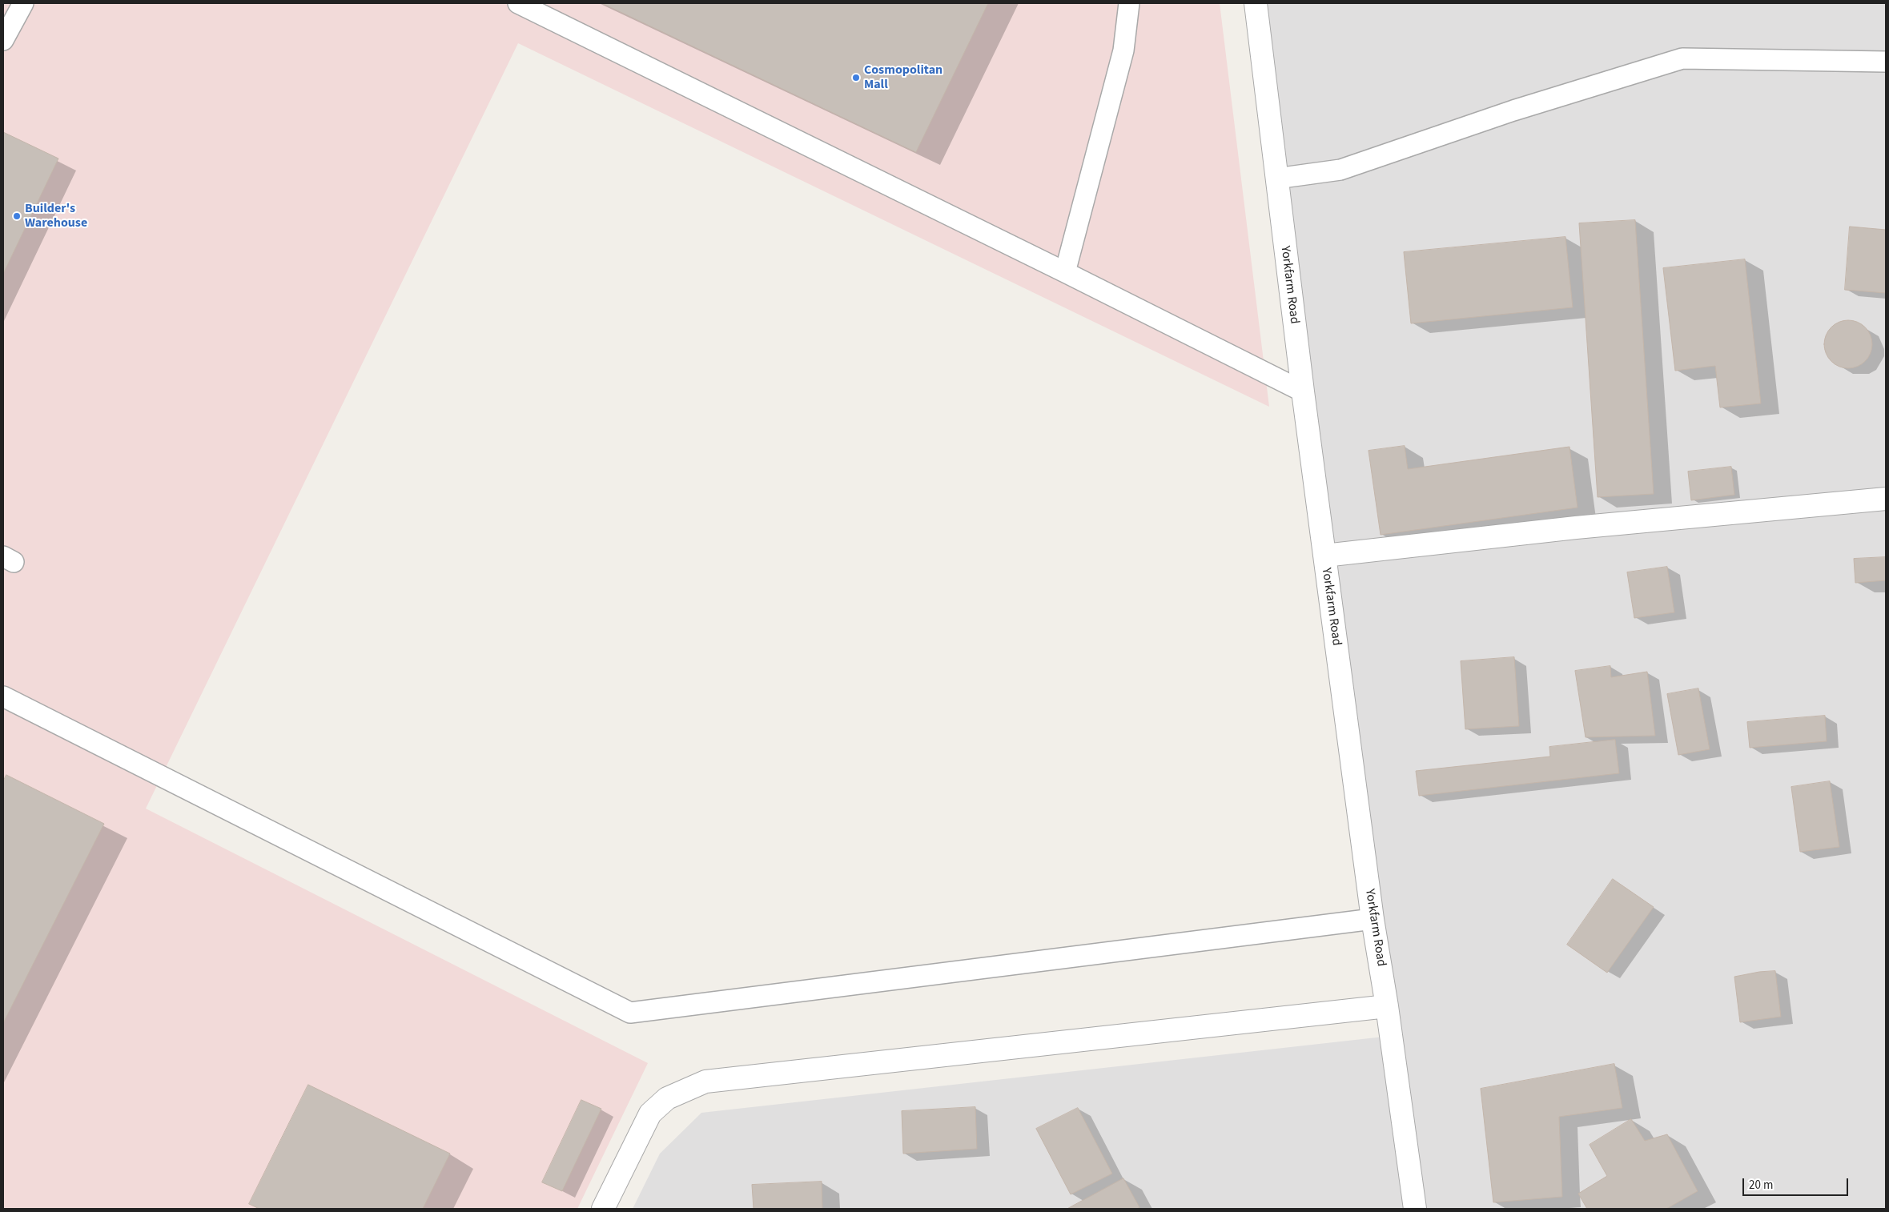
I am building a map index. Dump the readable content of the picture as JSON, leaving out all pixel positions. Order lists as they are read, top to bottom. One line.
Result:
{"streets":{"street":["Yorkfarm Road"]},"places":["Cosmopolitan Mall","Builder's Warehouse"],"scale_bar":"20 m"}
